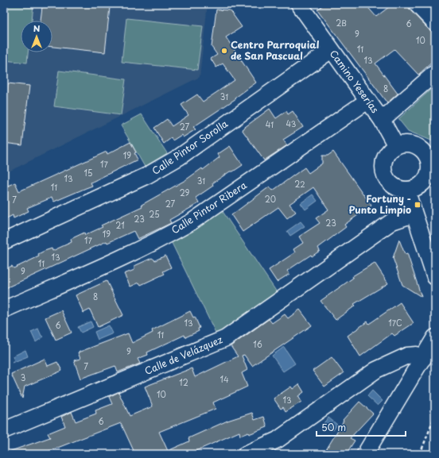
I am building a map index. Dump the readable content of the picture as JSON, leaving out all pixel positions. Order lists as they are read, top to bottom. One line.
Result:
{"streets":{"street":["Camino Yeserías","Calle Pintor Sorolla","Calle Pintor Ribera","Calle de Velázquez"]},"crossings":[["Camino Yeserías","Calle Pintor Sorolla"],["Camino Yeserías","Calle Pintor Ribera"]],"places":{"other":["Centro Parroquial de San Pascual"],"transit":["Fortuny - Punto Limpio"]},"house_numbers":["2B","6","9","10","11","13","8","31","43","41","27","19","17","15","13","31","22","11","29","20","7","27","25","23","23","21","19","17","13","11","9","8","13","17C","6","11","16","9","7","3","14","12","10","13","6"],"scale_bar":"50 m","north":"top"}
